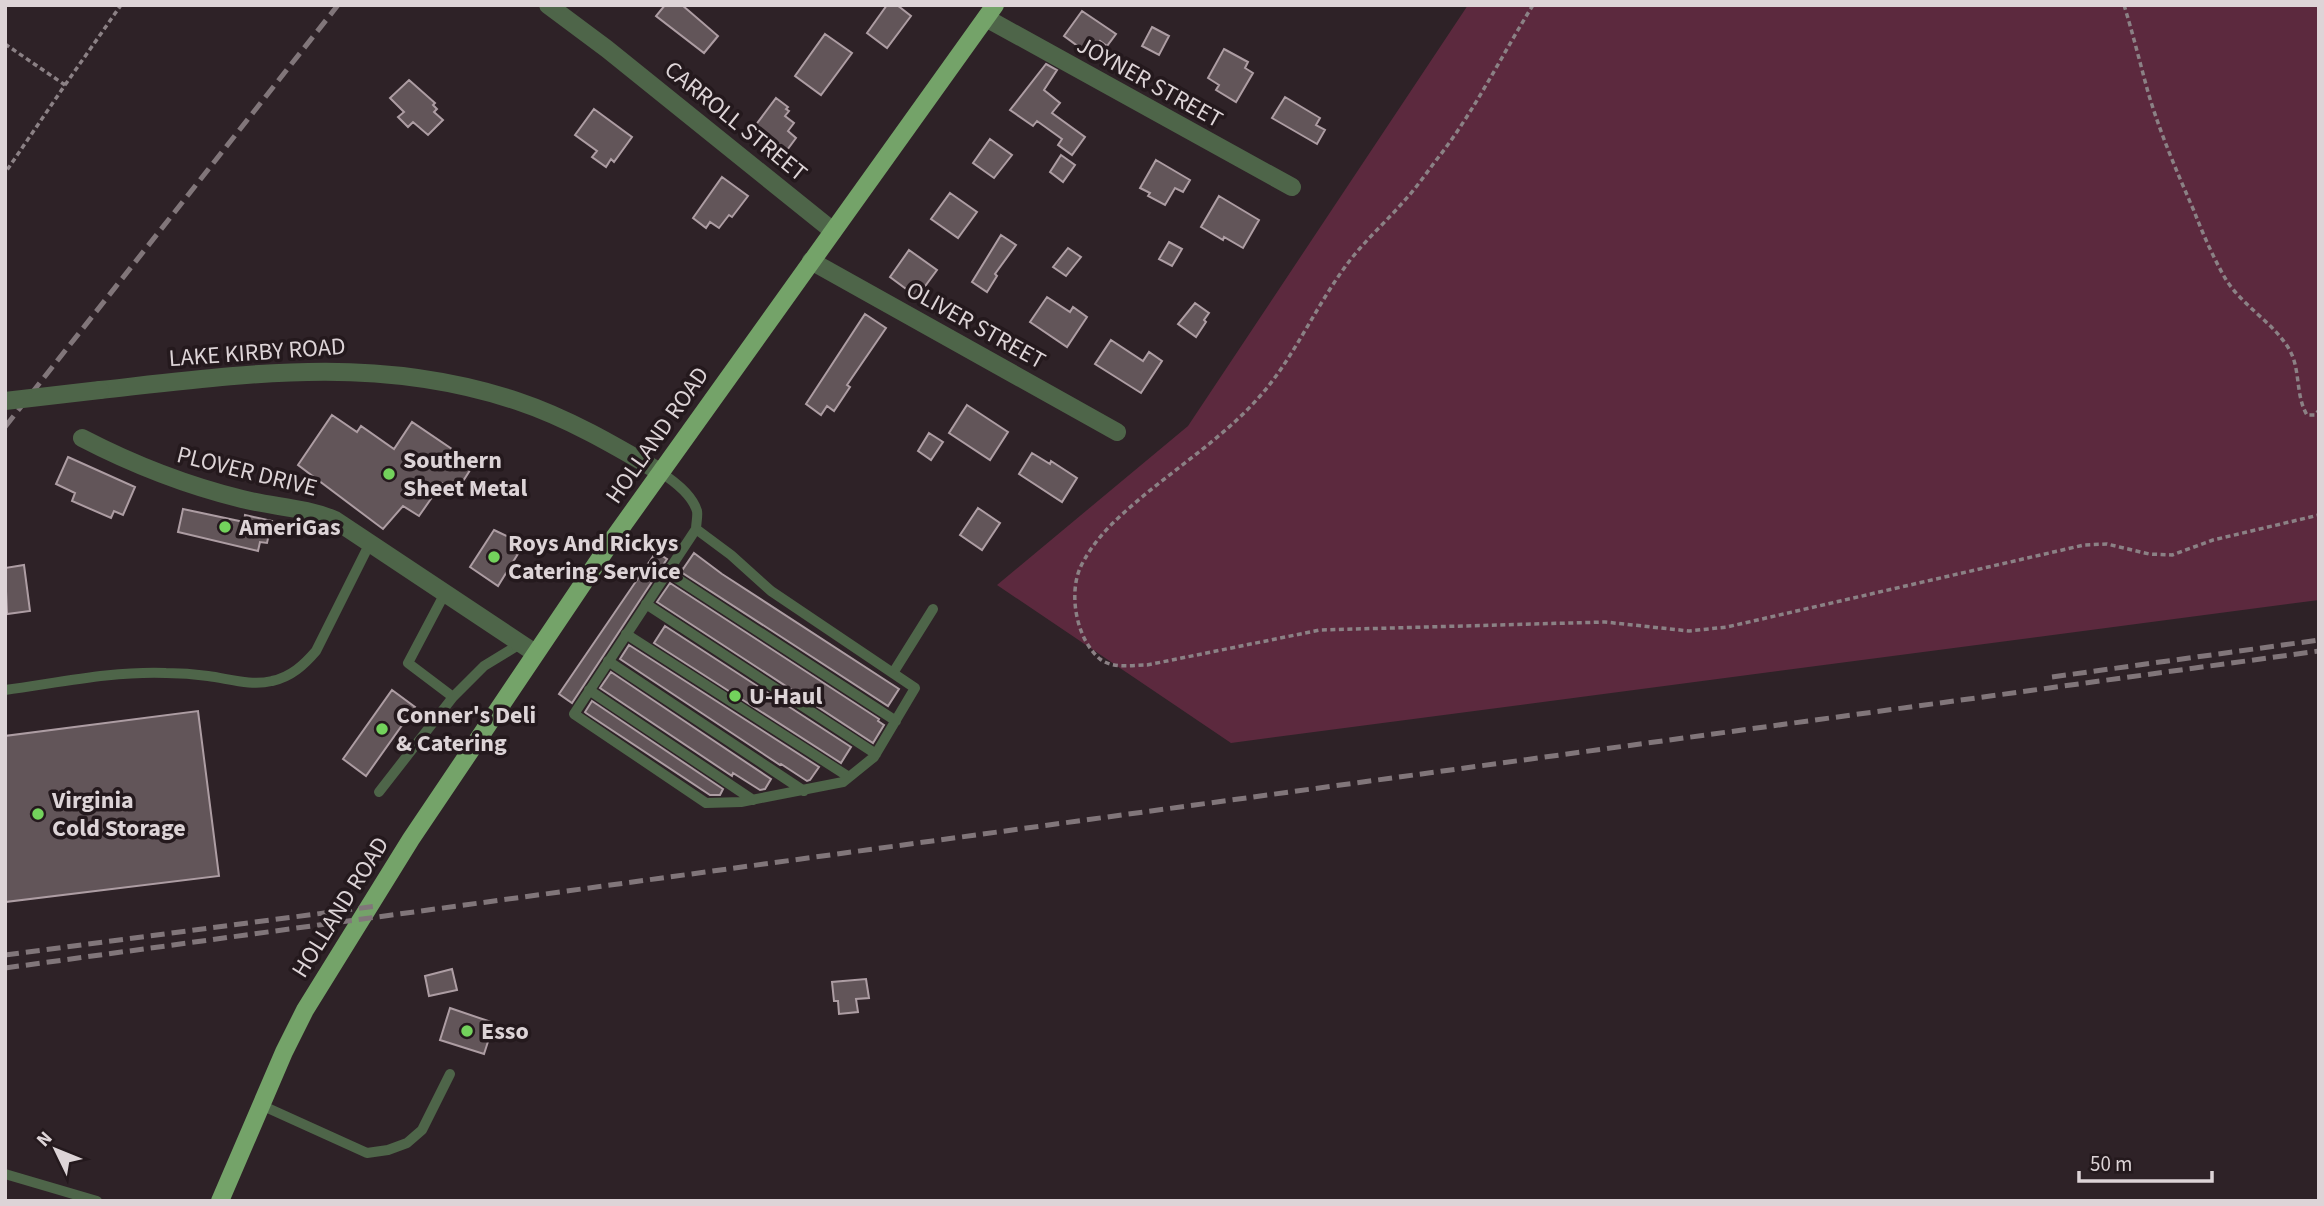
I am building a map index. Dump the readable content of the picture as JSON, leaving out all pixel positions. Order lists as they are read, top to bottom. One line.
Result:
{"streets":{"main road":["HOLLAND ROAD"],"street":["JOYNER STREET","CARROLL STREET","OLIVER STREET","LAKE KIRBY ROAD","PLOVER DRIVE"]},"crossings":[["JOYNER STREET","HOLLAND ROAD"],["CARROLL STREET","HOLLAND ROAD"],["OLIVER STREET","HOLLAND ROAD"],["LAKE KIRBY ROAD","HOLLAND ROAD"],["HOLLAND ROAD","PLOVER DRIVE"]],"places":["Southern Sheet Metal","AmeriGas","Roys And Rickys Catering Service","U-Haul","Conner's Deli & Catering","Virginia Cold Storage","Esso"],"scale_bar":"50 m","north":"top left"}
